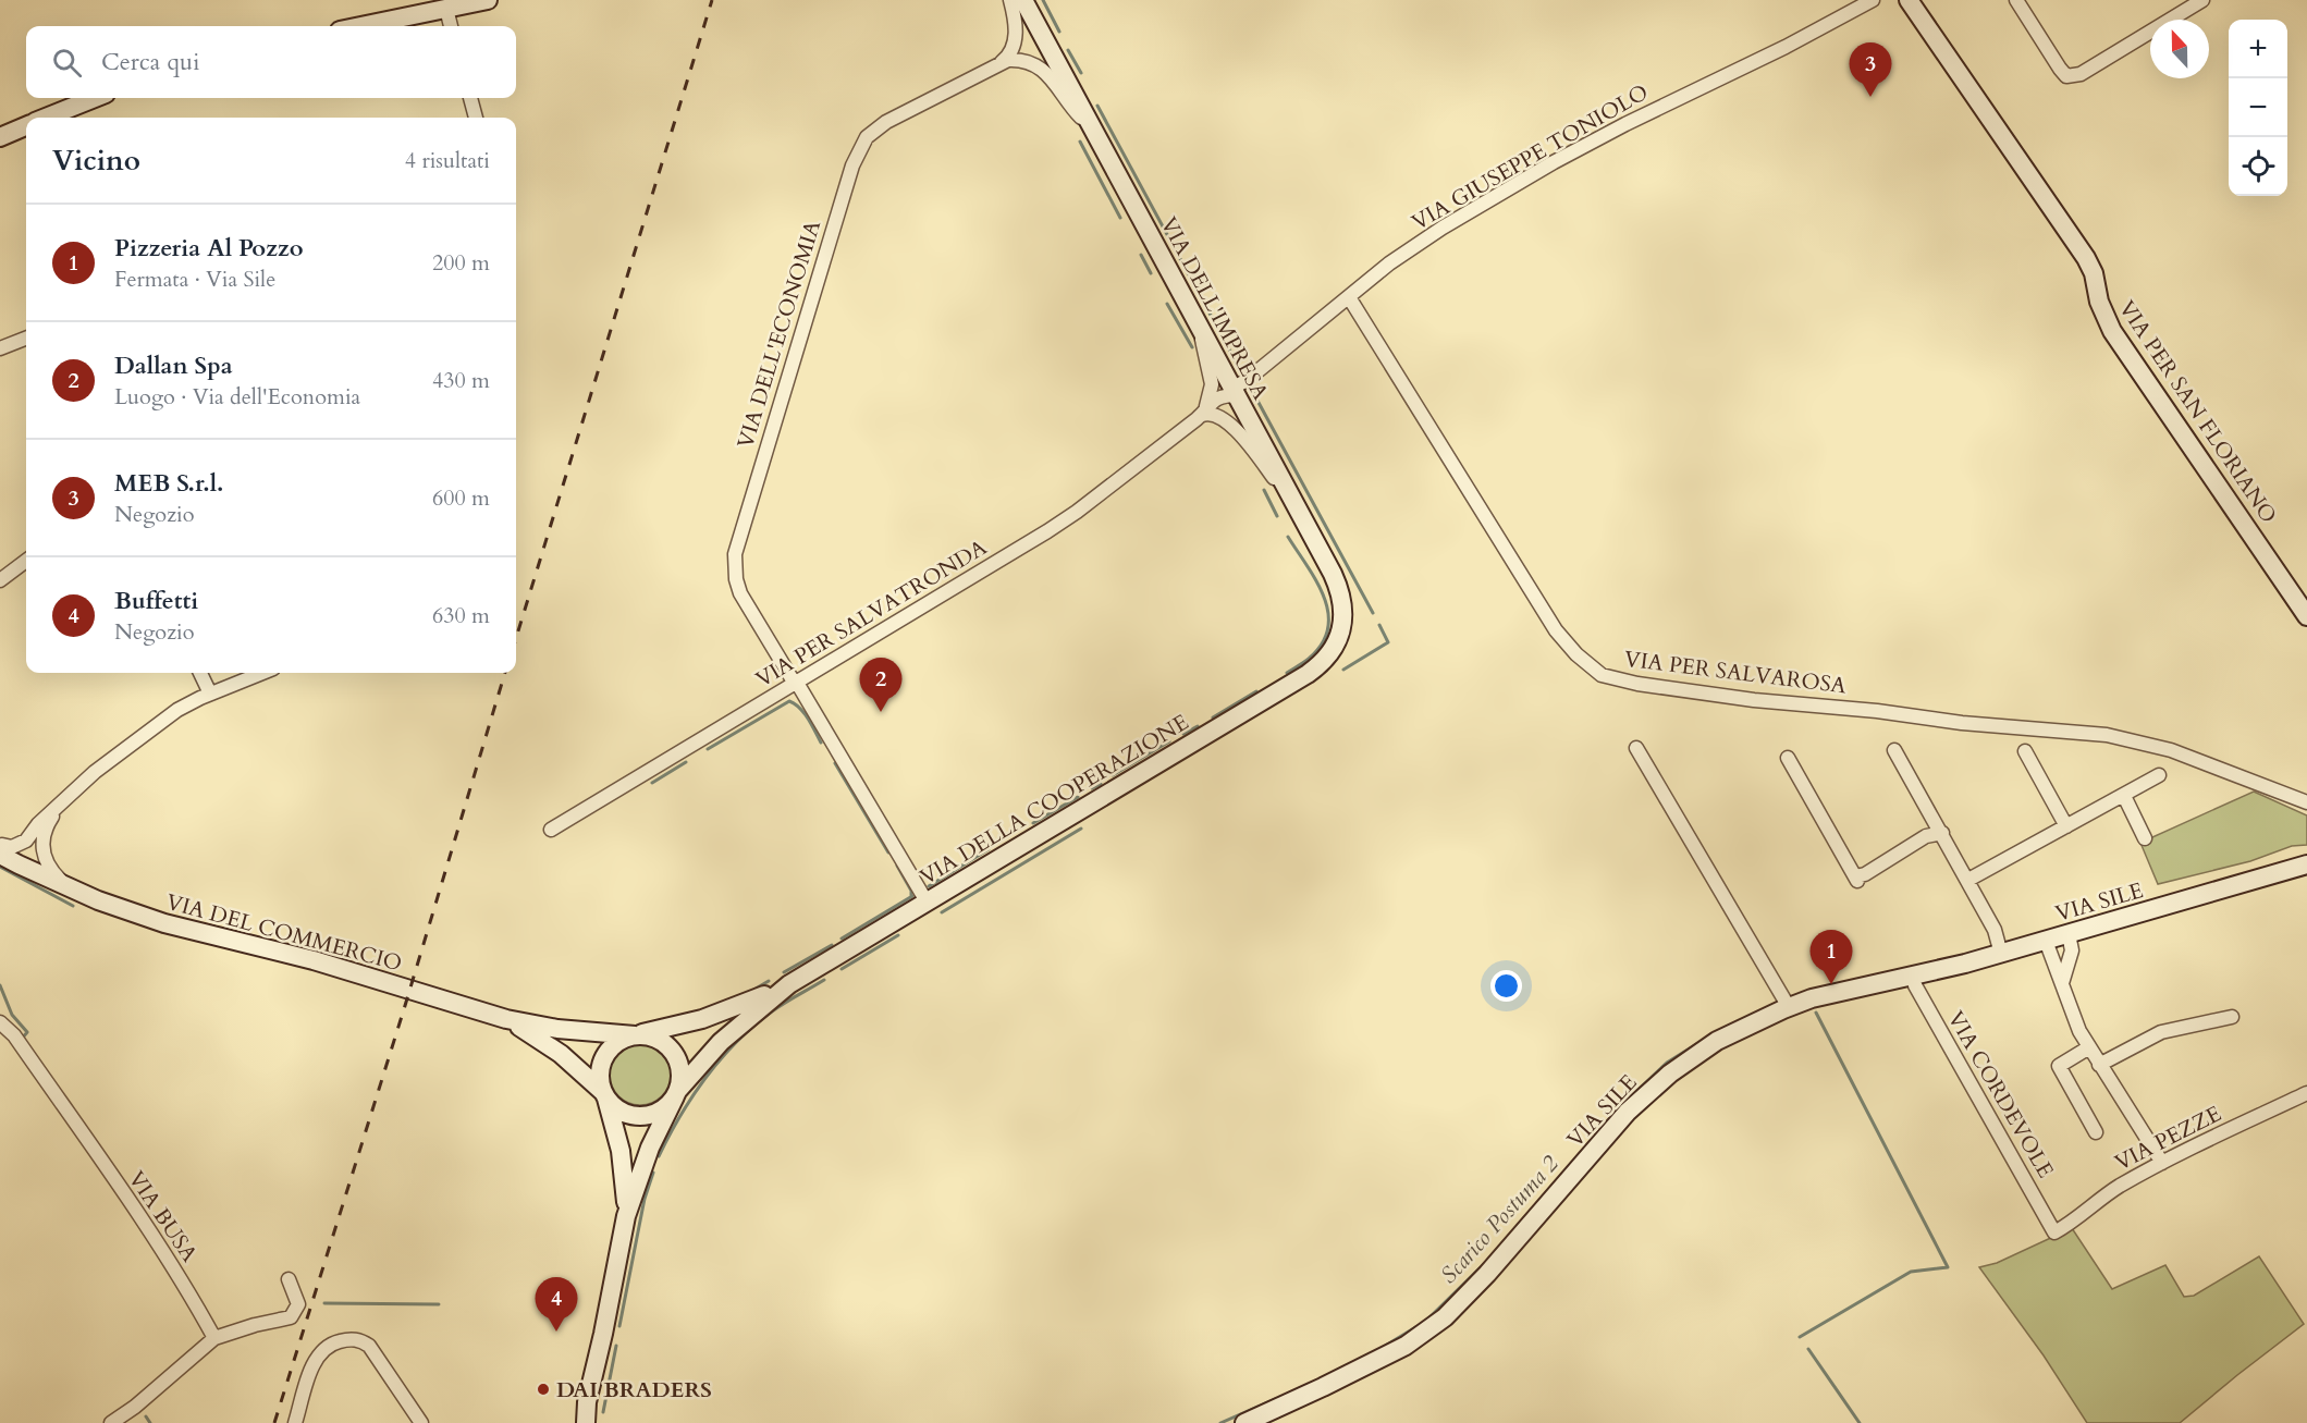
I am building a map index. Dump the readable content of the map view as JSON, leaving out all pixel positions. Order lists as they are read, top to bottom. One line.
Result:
{"streets":{"street":["VIA GIUSEPPE TONIOLO","VIA DELL'IMPRESA","VIA DELL'ECONOMIA","VIA PER SAN FLORIANO","VIA PER SALVATRONDA","VIA PER SALVAROSA","VIA DELLA COOPERAZIONE","VIA SILE","VIA DEL COMMERCIO","VIA CORDEVOLE","VIA PEZZE","VIA BUSA"]},"crossings":[["VIA GIUSEPPE TONIOLO","VIA DELL'IMPRESA"],["VIA GIUSEPPE TONIOLO","VIA PER SALVATRONDA"],["VIA GIUSEPPE TONIOLO","VIA PER SALVAROSA"],["VIA DELL'IMPRESA","VIA PER SALVATRONDA"],["VIA DELL'IMPRESA","VIA DELLA COOPERAZIONE"],["VIA DELL'ECONOMIA","VIA PER SALVATRONDA"],["VIA DELL'ECONOMIA","VIA DELLA COOPERAZIONE"],["VIA DELLA COOPERAZIONE","VIA DEL COMMERCIO"],["VIA SILE","VIA CORDEVOLE"],["VIA CORDEVOLE","VIA PEZZE"]],"water":["Scarico Postuma 2"],"places":["DAI BRADERS"],"north":"top","page":{"map_buttons":["+","−"],"search":"Cerca qui","pins":["3","2","1","4"],"heading":["Vicino","4 risultati"],"list":[{"mark":"1","name":"Pizzeria Al Pozzo","note":"Fermata · Via Sile","value":"200 m"},{"mark":"2","name":"Dallan Spa","note":"Luogo · Via dell'Economia","value":"430 m"},{"mark":"3","name":"MEB S.r.l.","note":"Negozio","value":"600 m"},{"mark":"4","name":"Buffetti","note":"Negozio","value":"630 m"}]}}
